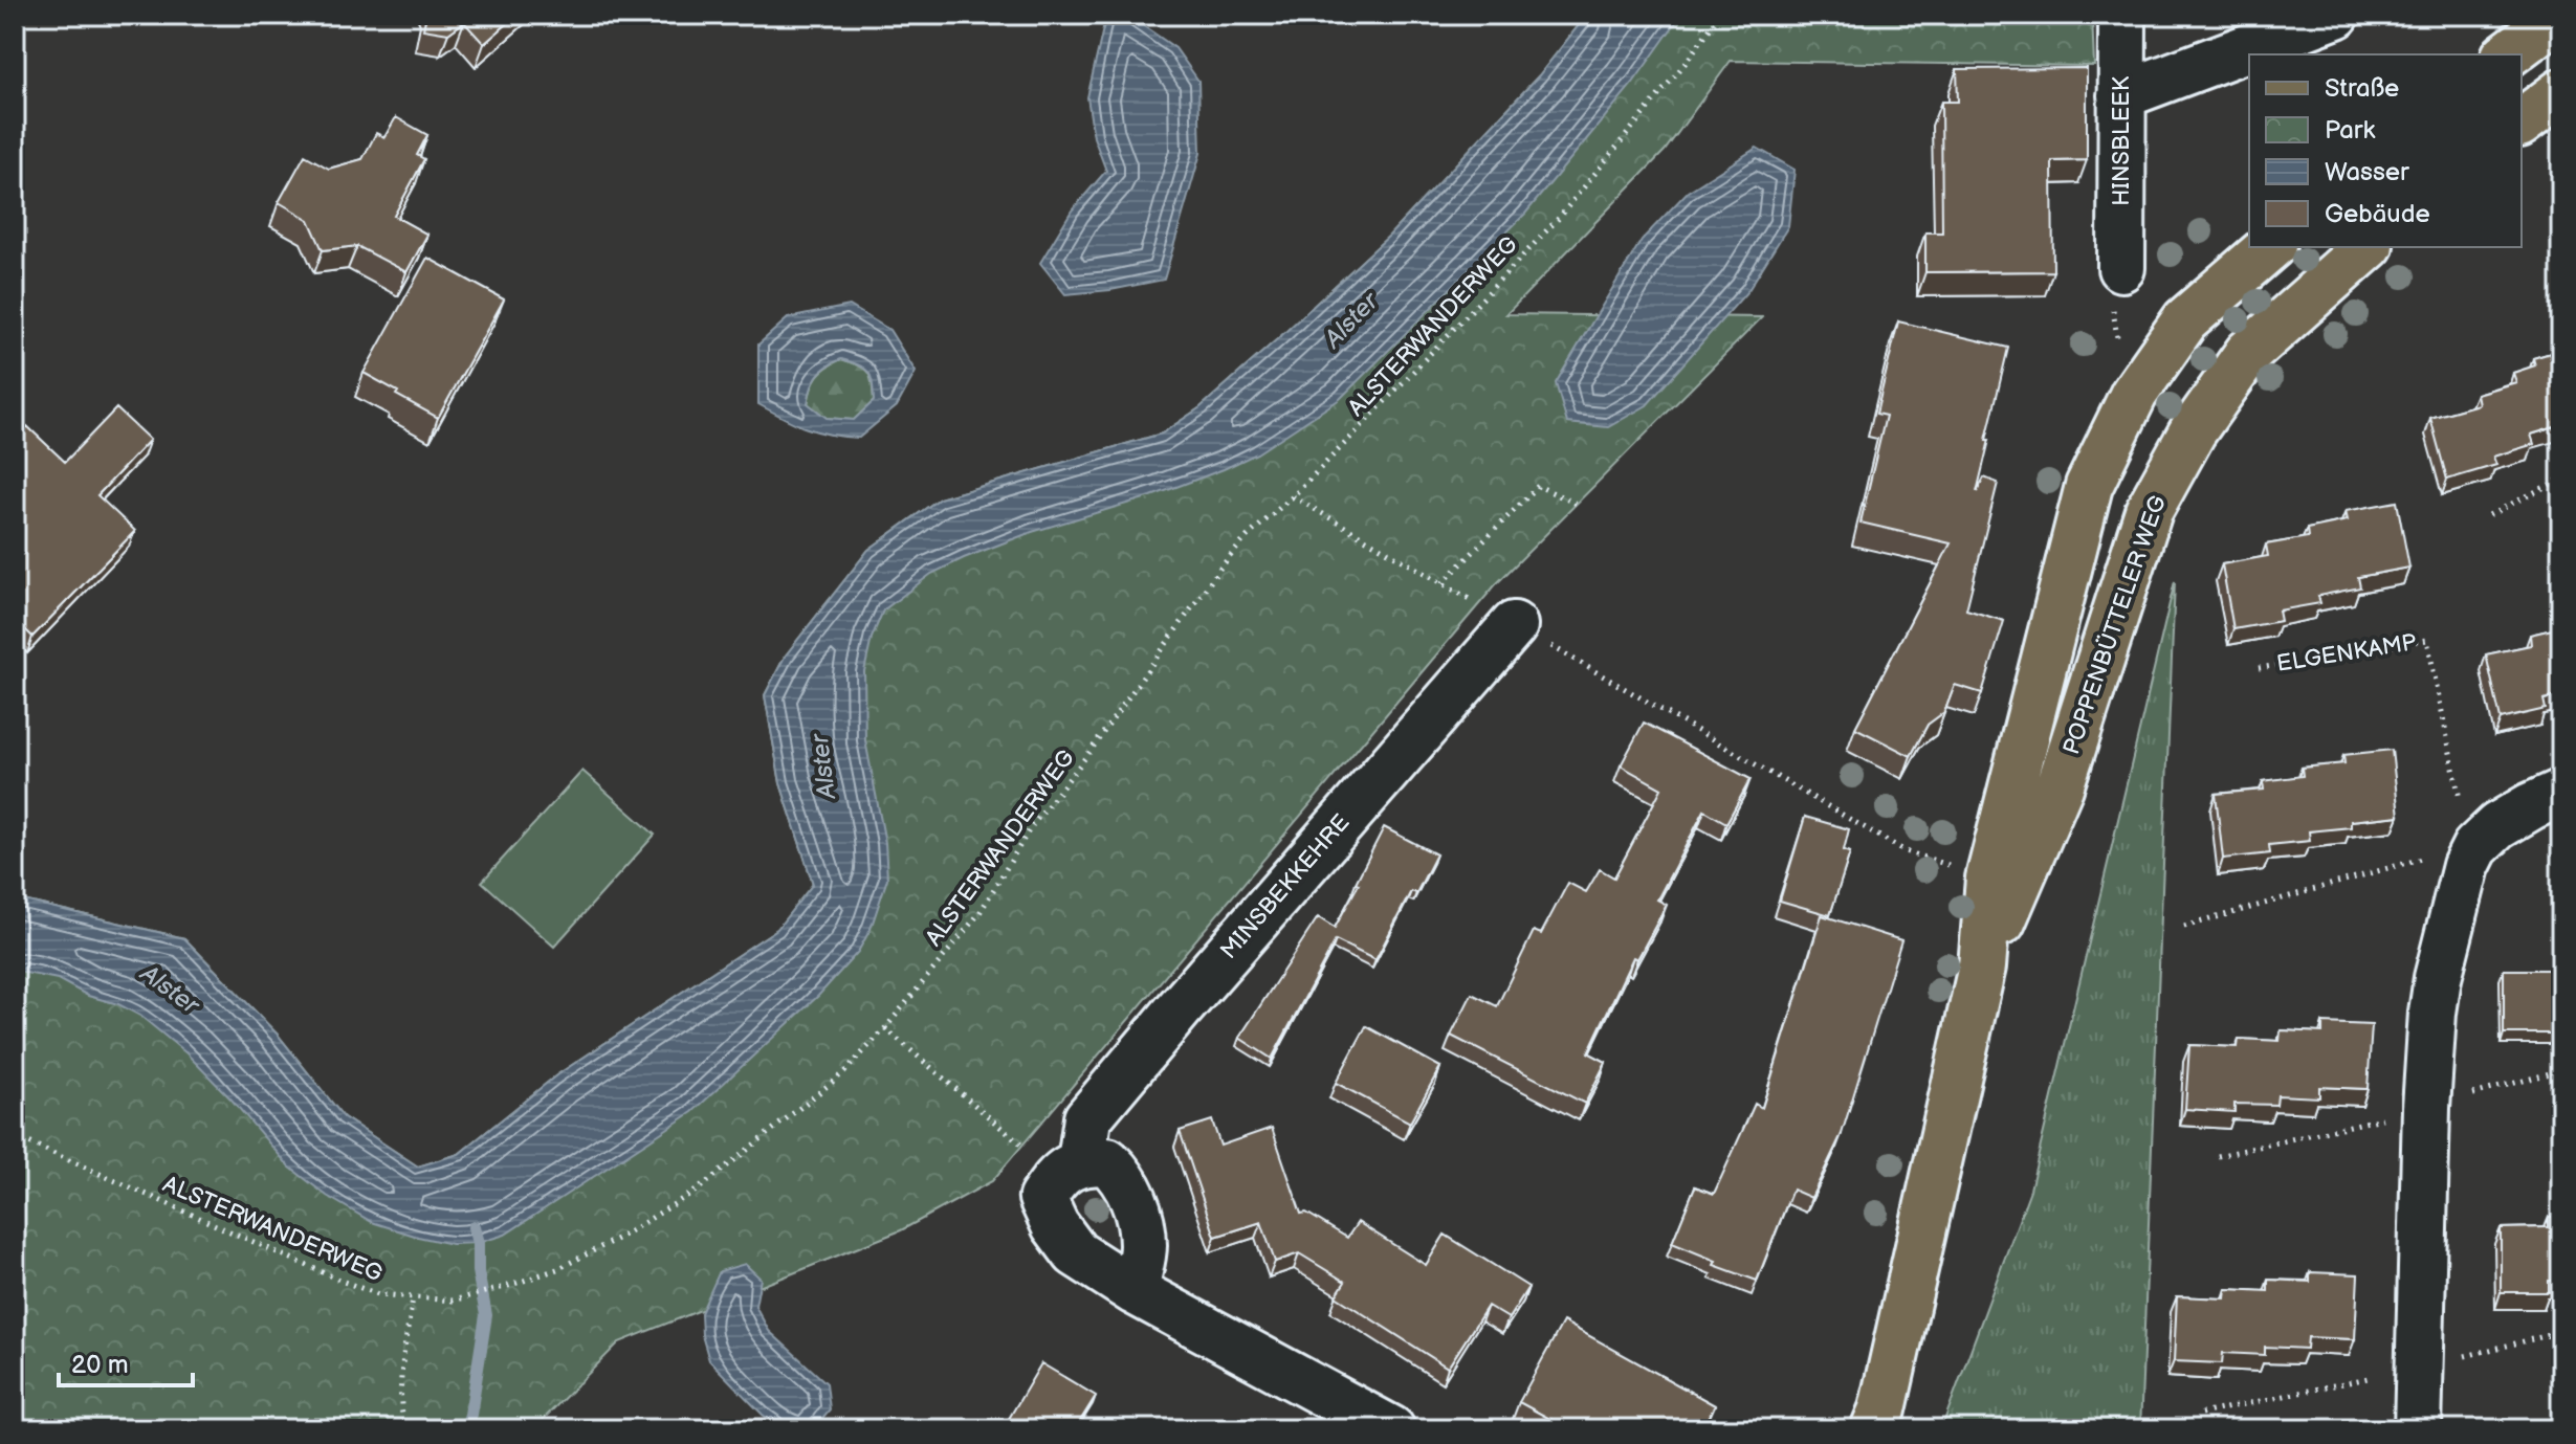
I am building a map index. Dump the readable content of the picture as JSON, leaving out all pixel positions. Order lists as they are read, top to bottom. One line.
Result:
{"streets":{"main road":["POPPENBÜTTELER WEG"],"street":["HINSBLEEK","MINSBEKKEHRE"],"path":["ALSTERWANDERWEG","ELGENKAMP"]},"water":["Alster"],"legend":["Straße","Park","Wasser","Gebäude"],"scale_bar":"20 m"}
